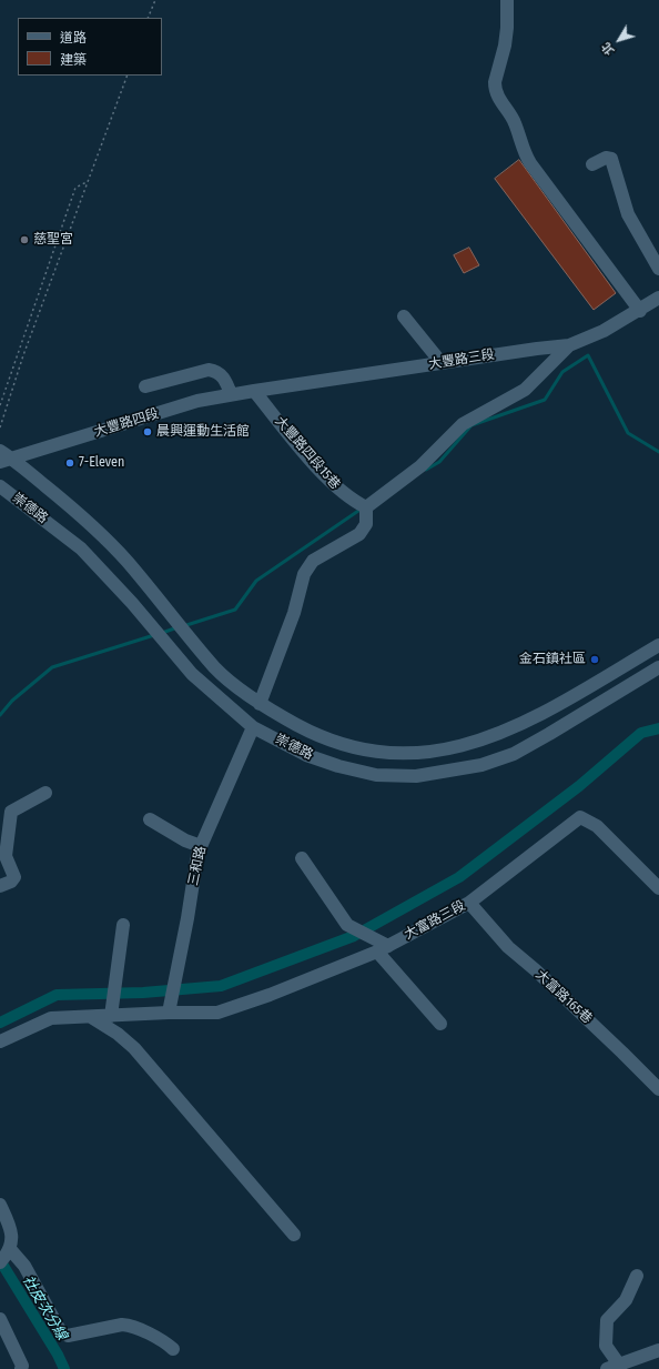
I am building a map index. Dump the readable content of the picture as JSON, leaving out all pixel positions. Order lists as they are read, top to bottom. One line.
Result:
{"streets":{"street":["大豐路三段","大豐路四段","大豐路四段15巷","崇德路","三和路","大富路三段","大富路165巷"]},"crossings":[["大豐路三段","大豐路四段"],["大豐路三段","大豐路四段15巷"],["大豐路四段","大豐路四段15巷"],["大豐路四段","崇德路"],["崇德路","三和路"],["三和路","大富路三段"],["大富路三段","大富路165巷"]],"water":["社皮次分線"],"places":["慈聖宮","晨興運動生活館","7-Eleven","金石鎮社區"],"legend":["道路","建築"],"north":"bottom left"}
